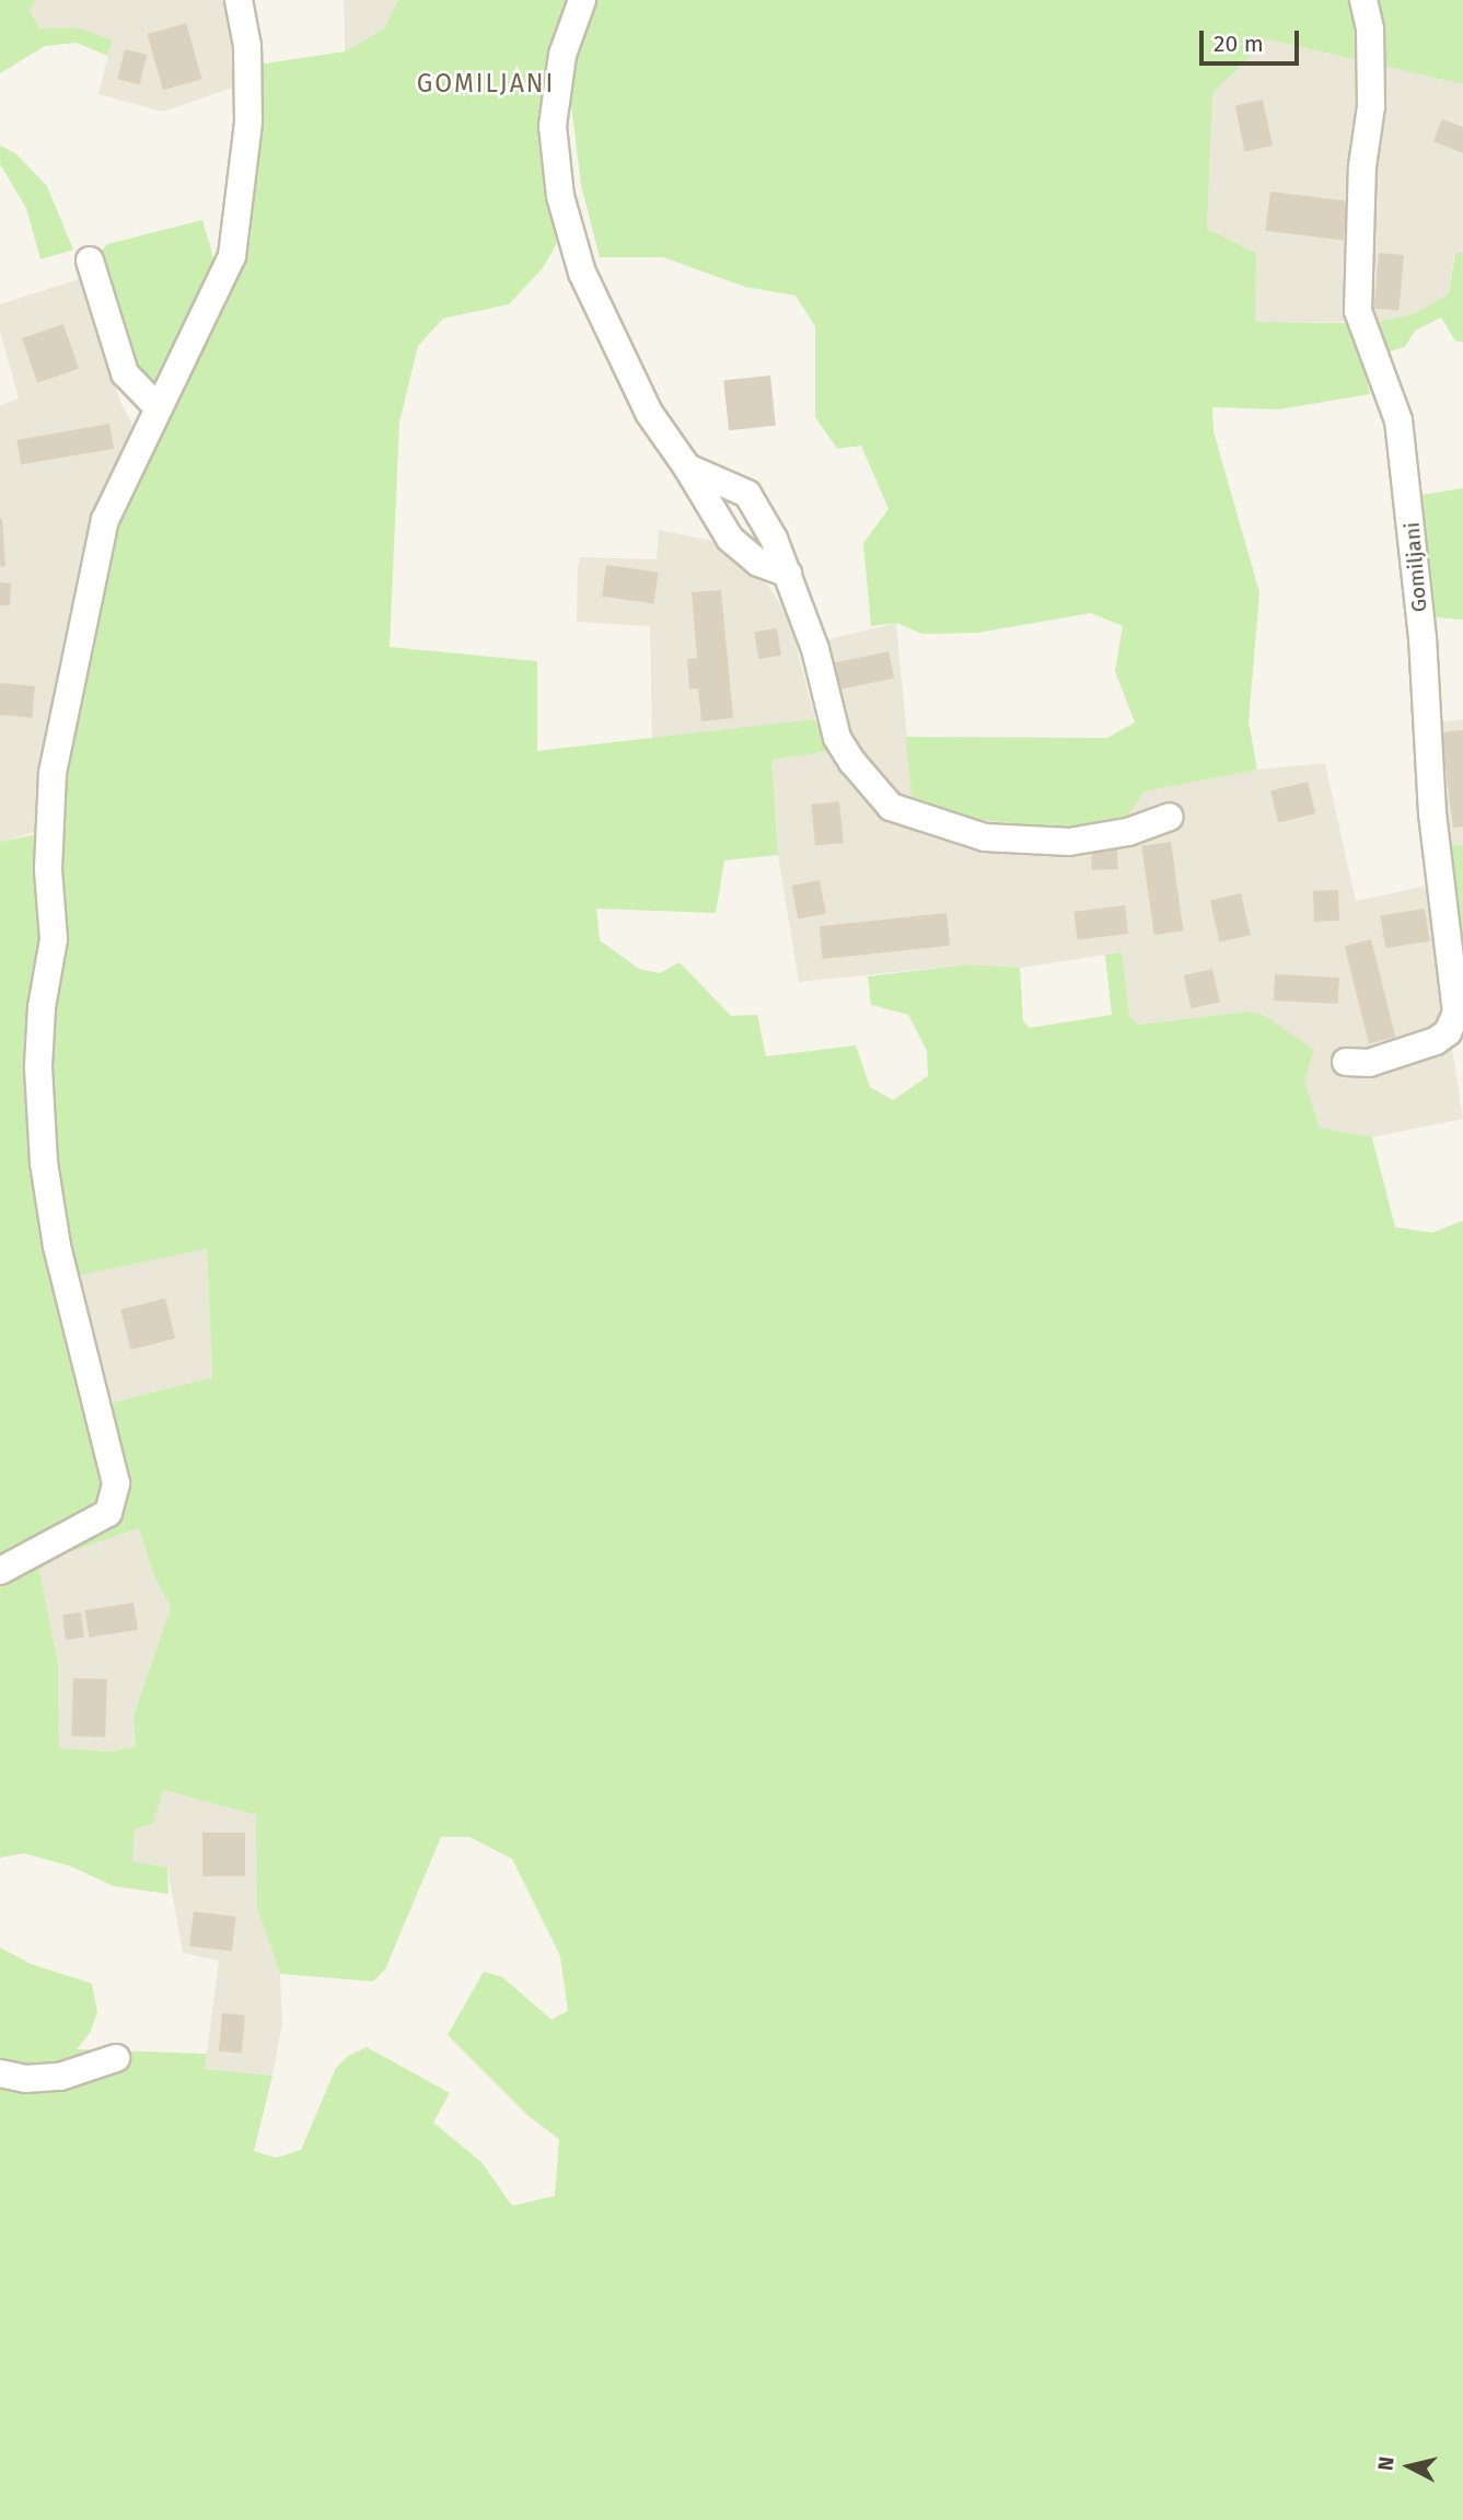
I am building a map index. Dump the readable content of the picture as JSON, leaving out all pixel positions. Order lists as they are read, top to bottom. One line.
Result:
{"streets":{"street":["Gomiljani"]},"districts":["GOMILJANI"],"scale_bar":"20 m","north":"left"}
